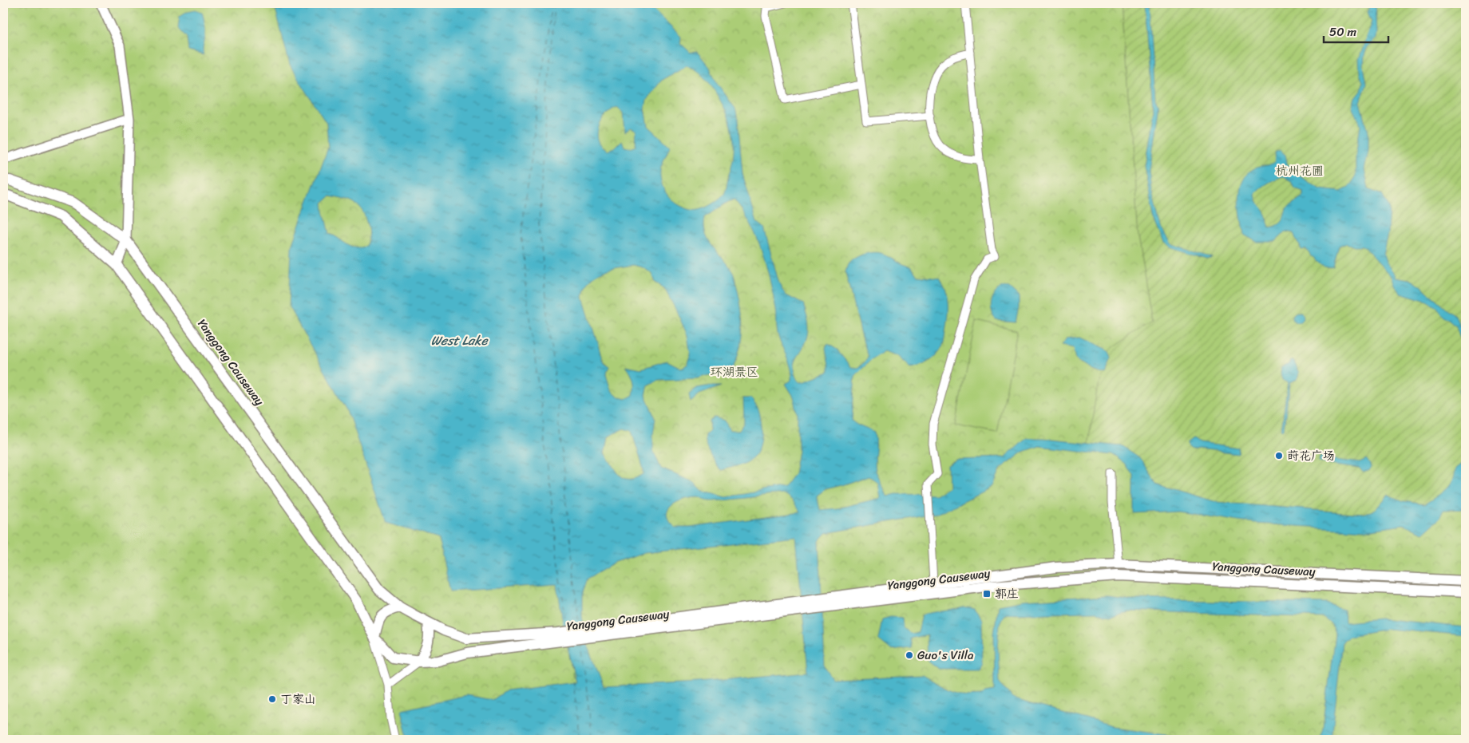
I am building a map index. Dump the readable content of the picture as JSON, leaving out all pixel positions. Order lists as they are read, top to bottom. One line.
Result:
{"streets":{"main road":["Yanggong Causeway"]},"water":["West Lake"],"parks":["杭州花圃","环湖景区"],"places":{"other":["莳花广场","Guo's Villa","丁家山"],"transit":["郭庄"]},"scale_bar":"50 m"}
